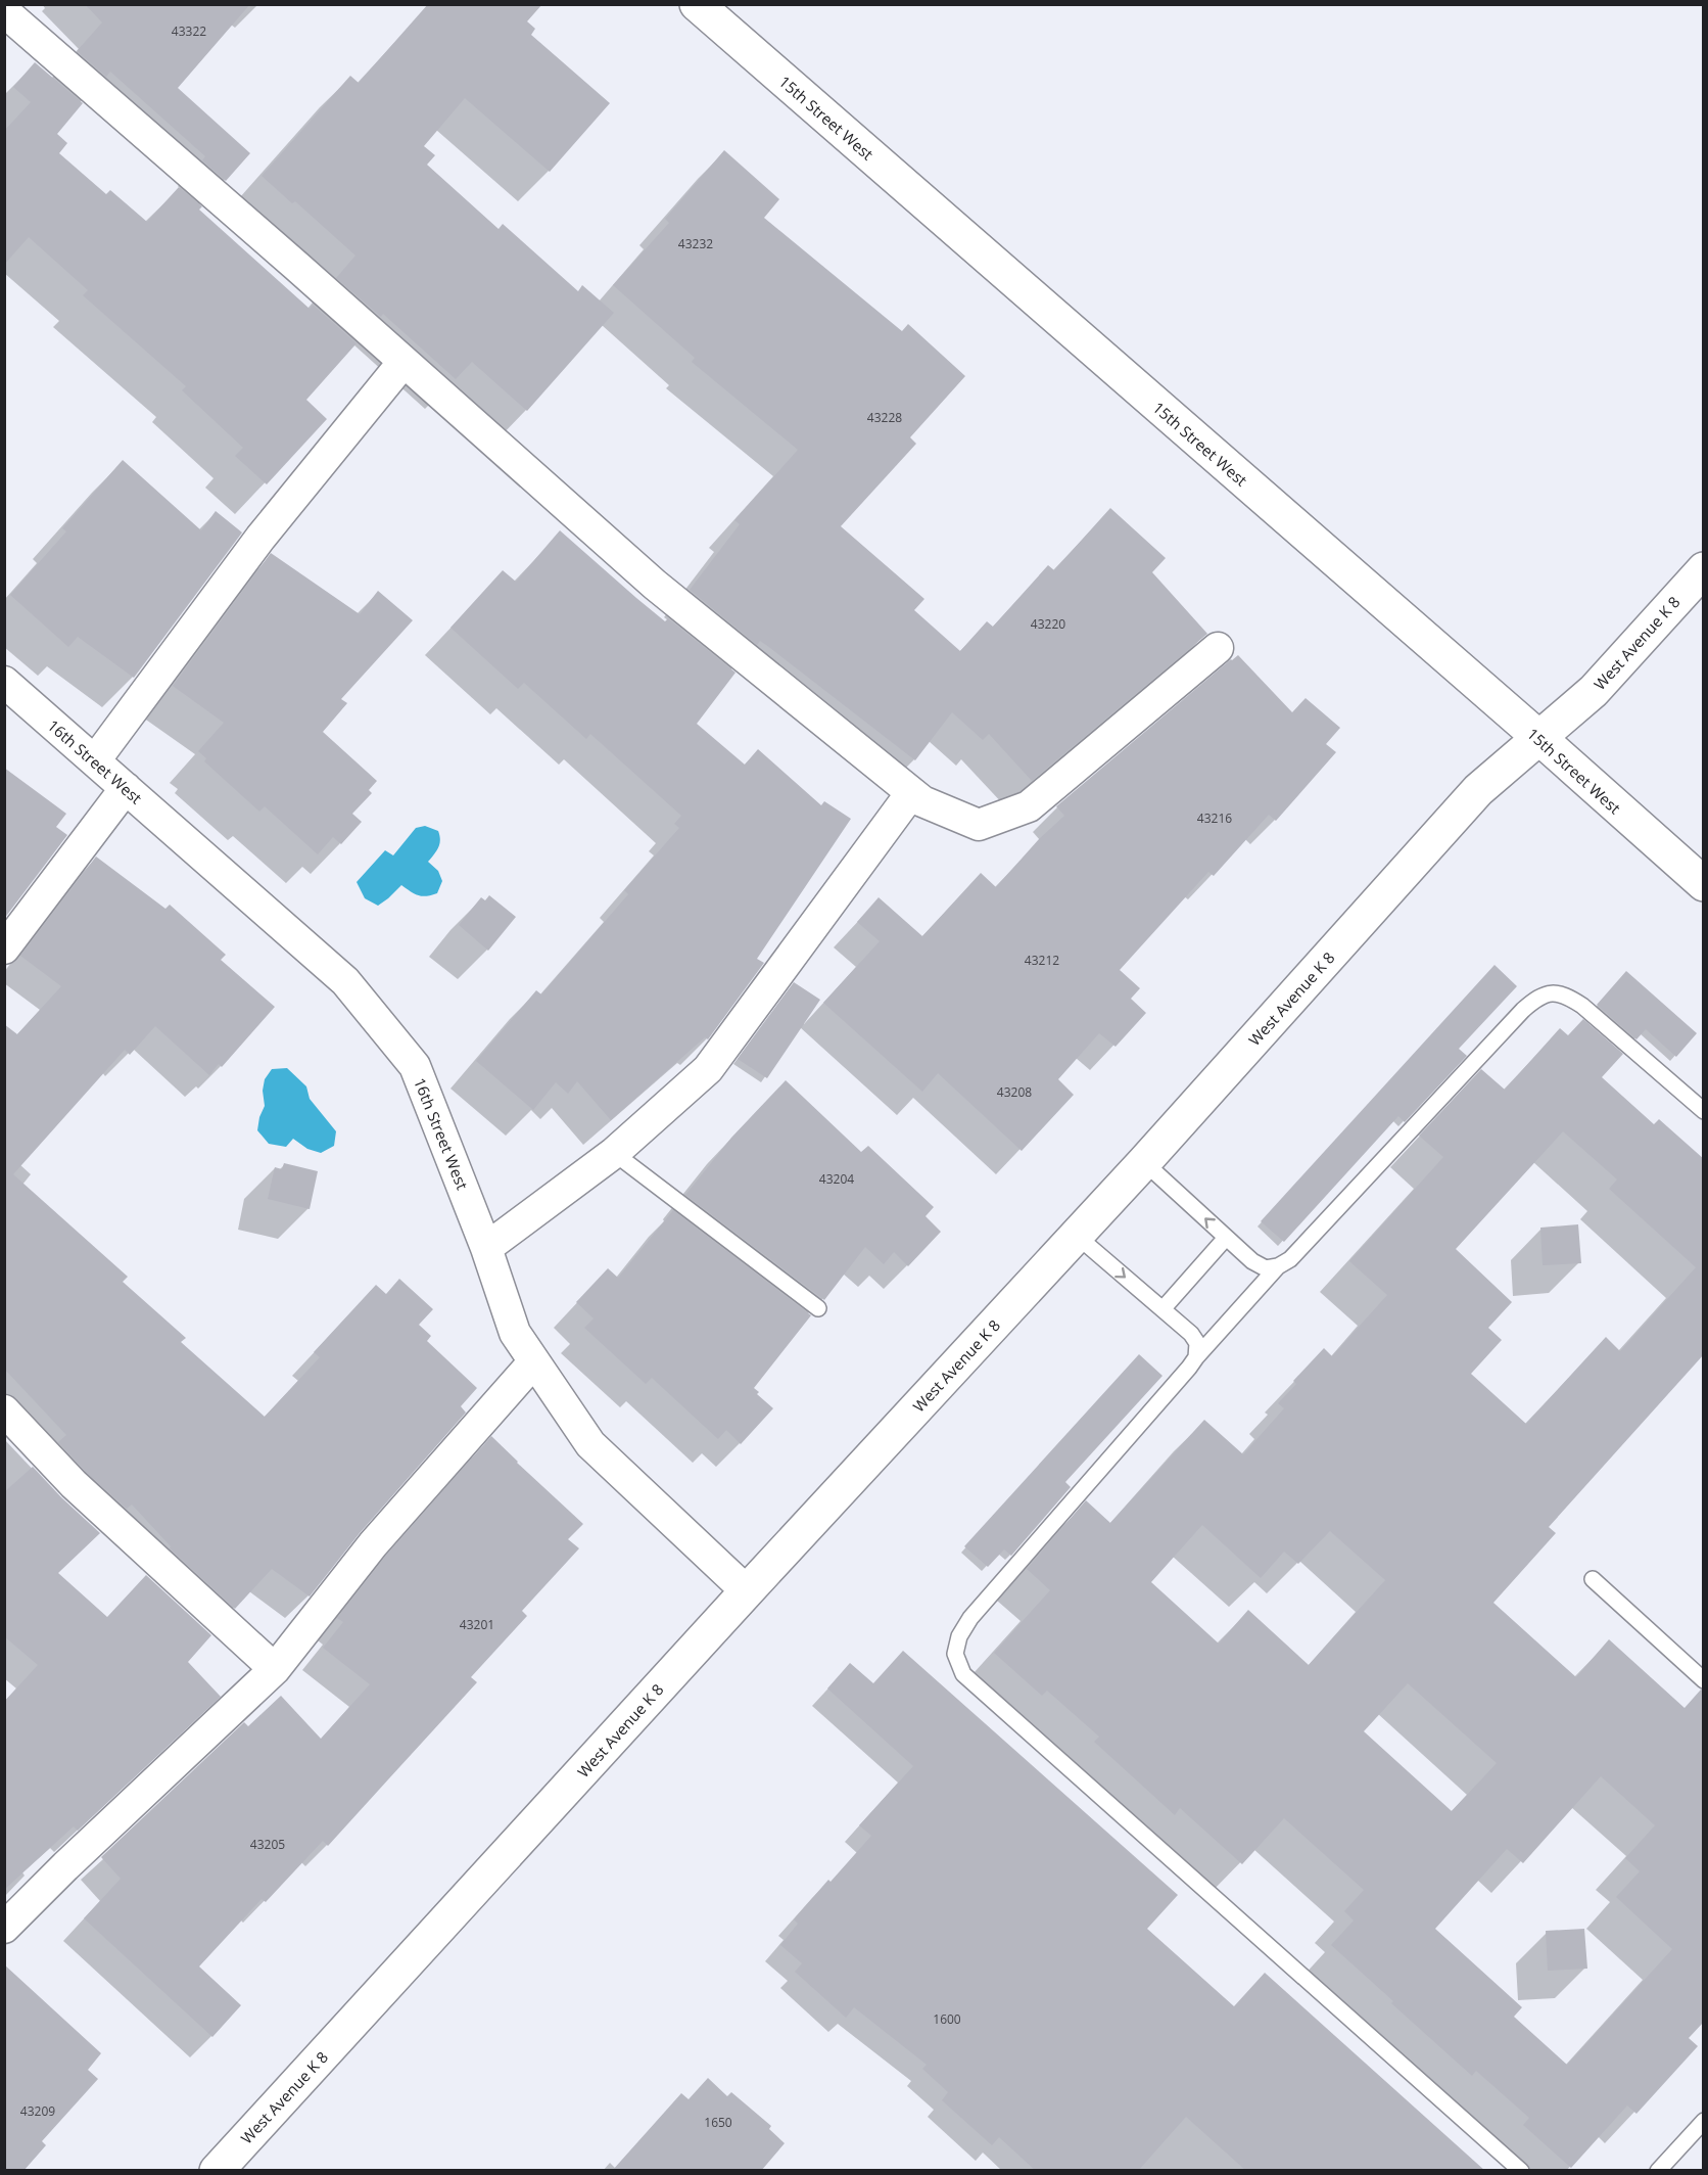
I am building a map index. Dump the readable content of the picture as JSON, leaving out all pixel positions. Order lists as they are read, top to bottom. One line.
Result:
{"streets":{"street":["15th Street West","West Avenue K 8","16th Street West"]},"crossings":[["15th Street West","West Avenue K 8"],["West Avenue K 8","16th Street West"]],"house_numbers":["43322","43232","43228","43220","43216","43212","43208","43204","43201","43205","1600","43209","1650"]}
